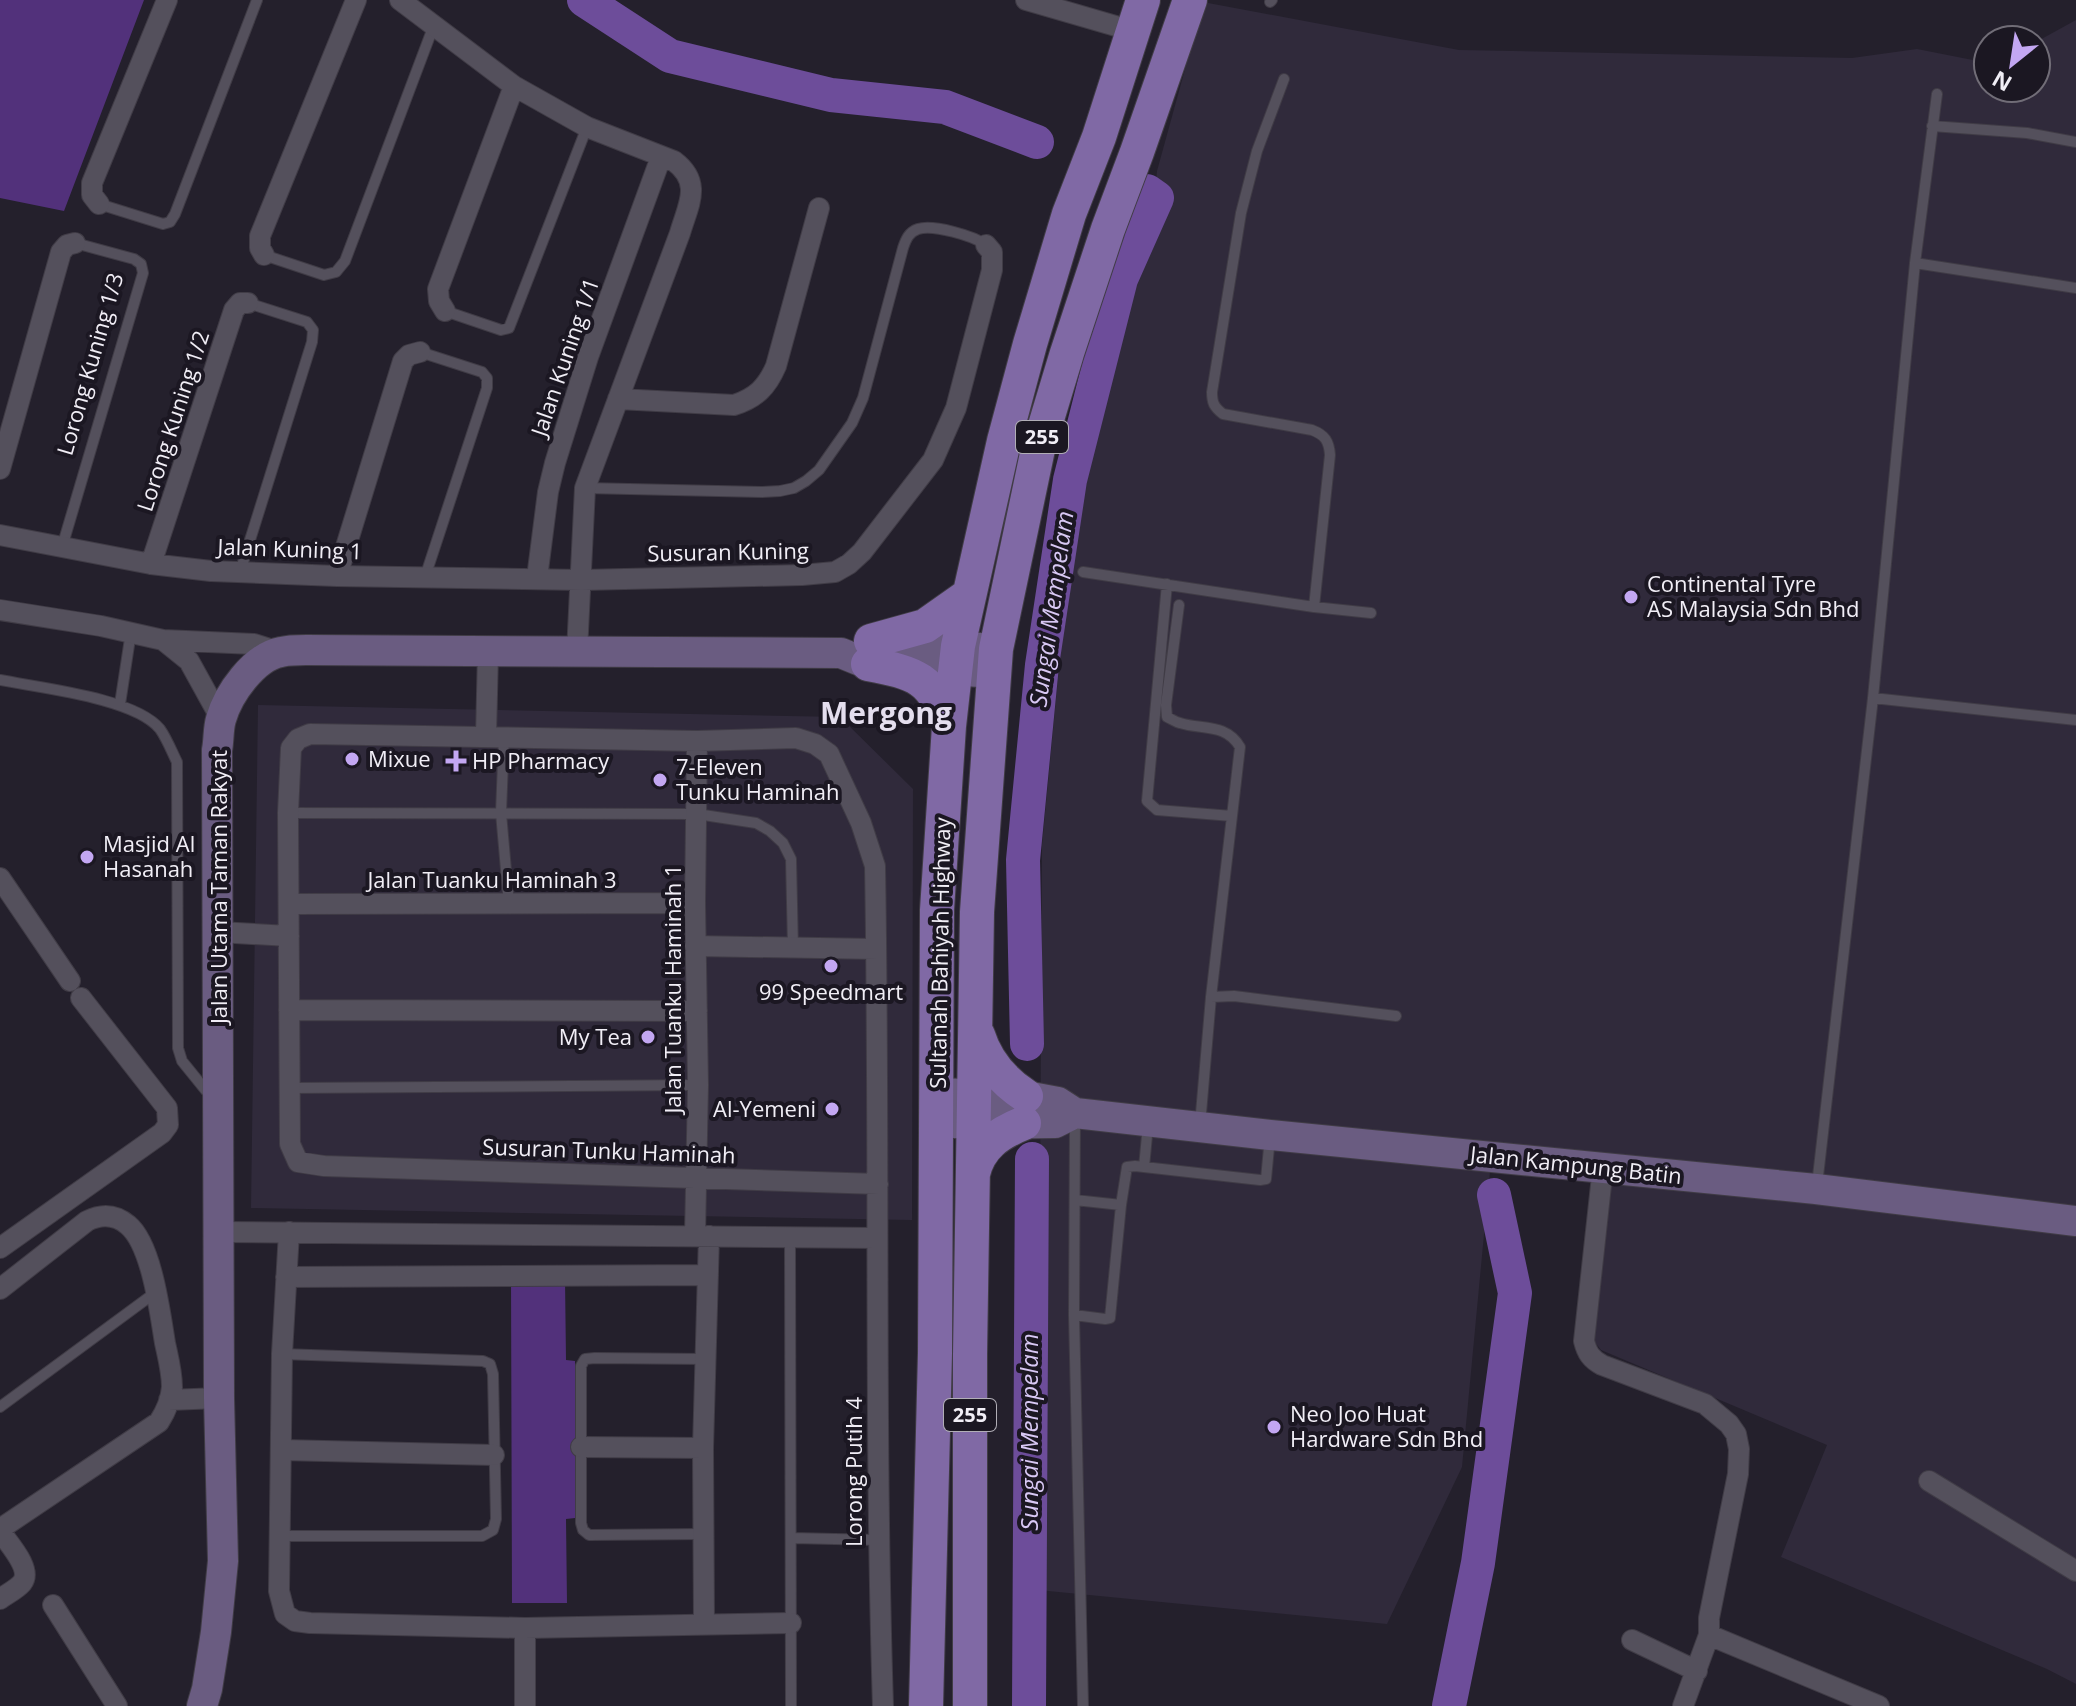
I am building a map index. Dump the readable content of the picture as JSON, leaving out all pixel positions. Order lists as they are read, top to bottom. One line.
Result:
{"streets":{"main road":["255","Sultanah Bahiyah Highway"],"street":["Jalan Kuning 1/1","Lorong Kuning 1/3","Lorong Kuning 1/2","Jalan Kuning 1","Susuran Kuning","Jalan Tuanku Haminah 3","Jalan Utama Taman Rakyat","Jalan Tuanku Haminah 1","Susuran Tunku Haminah","Jalan Kampung Batin","Lorong Putih 4"]},"crossings":[["Jalan Kuning 1/1","Jalan Kuning 1"],["Lorong Kuning 1/3","Jalan Kuning 1"],["Lorong Kuning 1/2","Jalan Kuning 1"],["Jalan Kuning 1","Susuran Kuning"],["Jalan Tuanku Haminah 3","Jalan Tuanku Haminah 1"],["Jalan Tuanku Haminah 3","Susuran Tunku Haminah"],["Sultanah Bahiyah Highway","Jalan Kampung Batin"],["Jalan Tuanku Haminah 1","Susuran Tunku Haminah"],["Susuran Tunku Haminah","Lorong Putih 4"]],"districts":["Mergong"],"water":["Sungai Mempelam"],"places":{"other":["Continental Tyre AS Malaysia Sdn Bhd","Mixue","7-Eleven Tunku Haminah","Masjid Al Hasanah","99 Speedmart","My Tea","Al-Yemeni","Neo Joo Huat Hardware Sdn Bhd"],"health":["HP Pharmacy"]},"north":"bottom left"}
